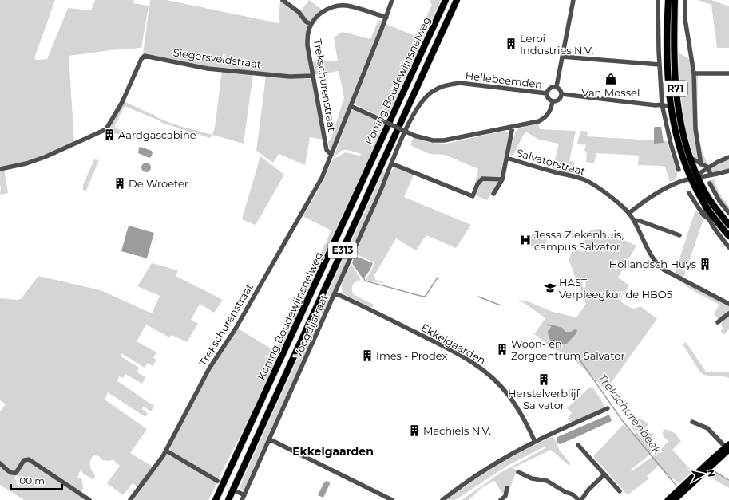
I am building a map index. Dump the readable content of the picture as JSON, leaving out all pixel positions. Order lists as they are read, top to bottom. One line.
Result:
{"streets":{"highway":["Koning Boudewijnsnelweg","R71","E313"],"street":["Siegersveldstraat","Hellebeemden","Trekschurenstraat","Salvatorstraat","Voogdijstraat","Ekkelgaarden"]},"crossings":[["Siegersveldstraat","Trekschurenstraat"],["Hellebeemden","Trekschurenstraat"],["Hellebeemden","Salvatorstraat"],["Hellebeemden","Voogdijstraat"],["Voogdijstraat","Ekkelgaarden"]],"districts":["Ekkelgaarden"],"water":["Trekschurenbeek"],"places":{"building":["Leroi Industries N.V.","Aardgascabine","De Wroeter","Hollandsch Huys","Woon- en Zorgcentrum Salvator","Imes - Prodex","Herstelverblijf Salvator","Machiels N.V."],"shop":["Van Mossel"],"hospital":["Jessa Ziekenhuis, campus Salvator"],"school or university":["HAST Verpleegkunde HBO5"]},"scale_bar":"100 m","north":"right"}
